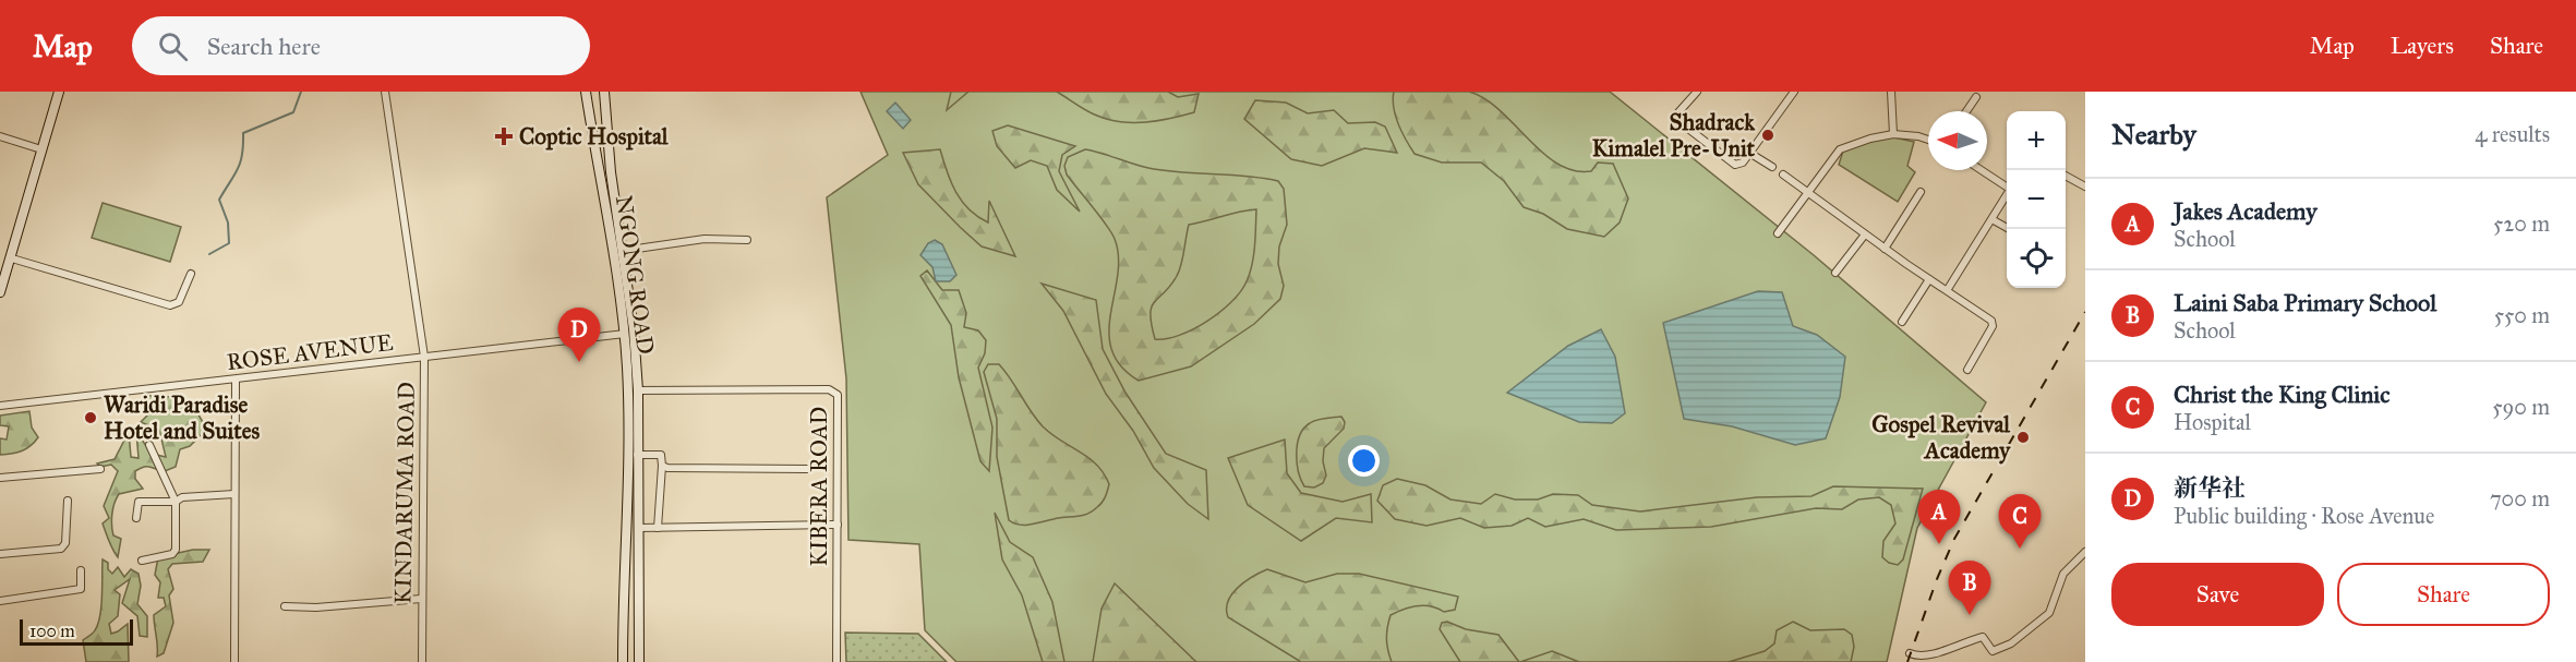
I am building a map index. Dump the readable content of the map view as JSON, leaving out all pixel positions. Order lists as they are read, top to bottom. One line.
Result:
{"streets":{"main road":["NGONG ROAD"],"street":["ROSE AVENUE","KIBERA ROAD","KINDARUMA ROAD"]},"crossings":[["NGONG ROAD","ROSE AVENUE"],["NGONG ROAD","KIBERA ROAD"],["ROSE AVENUE","KINDARUMA ROAD"]],"places":{"other":["Shadrack Kimalel Pre-Unit","Waridi Paradise Hotel and Suites","Gospel Revival Academy"],"health":["Coptic Hospital"]},"scale_bar":"100 m","north":"left","page":{"header":"Map","search":"Search here","nav":["Map","Layers","Share"],"heading":["Nearby","4 results"],"map_buttons":["+","−"],"list":[{"mark":"A","name":"Jakes Academy","note":"School","value":"520 m"},{"mark":"B","name":"Laini Saba Primary School","note":"School","value":"550 m"},{"mark":"C","name":"Christ the King Clinic","note":"Hospital","value":"590 m"},{"mark":"D","name":"新华社","note":"Public building · Rose Avenue","value":"700 m"}],"pins":["D","A","C","B"],"buttons":["Save","Share"],"scale":"100 m"}}
